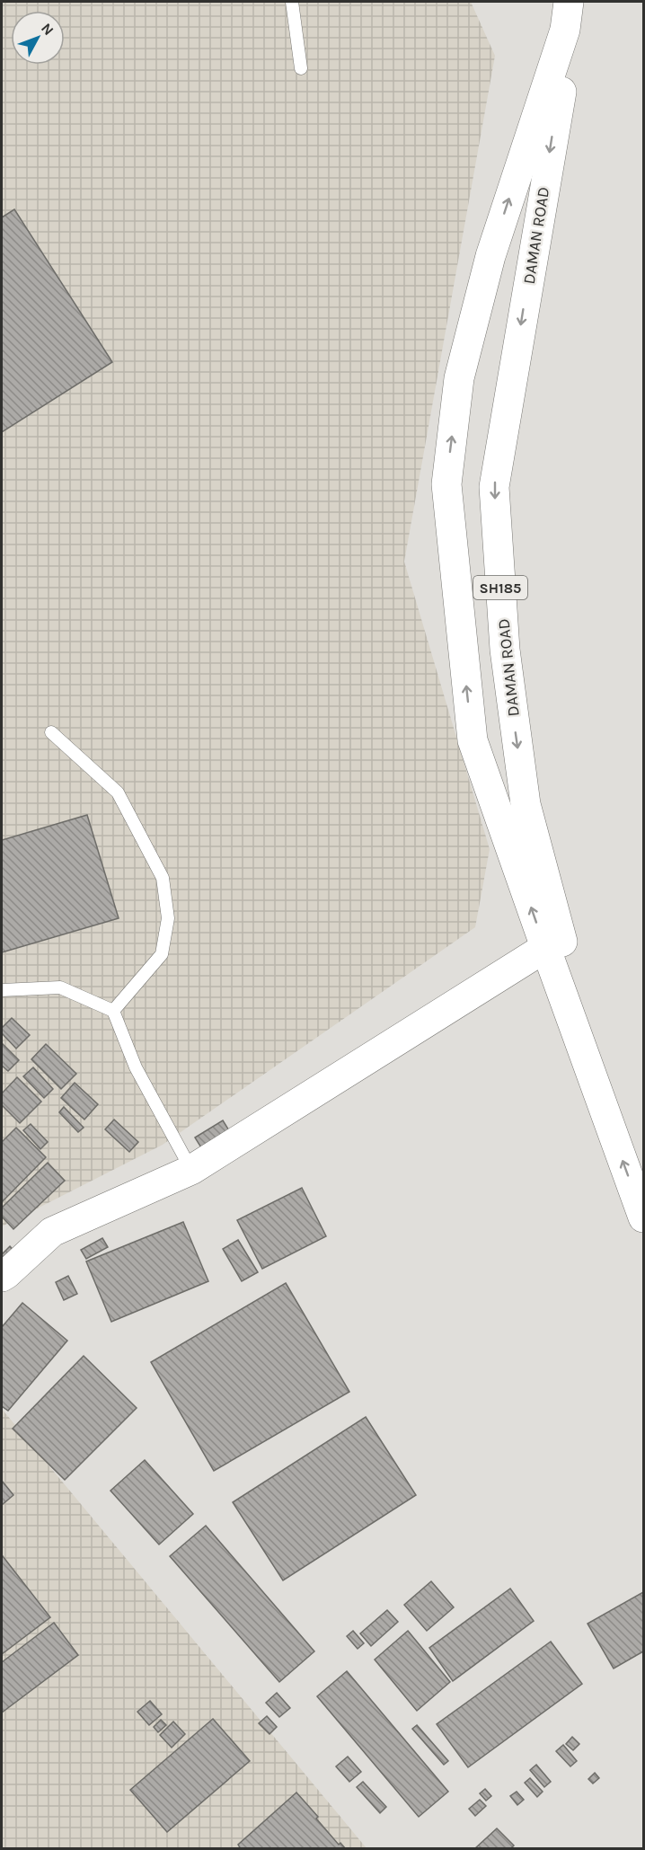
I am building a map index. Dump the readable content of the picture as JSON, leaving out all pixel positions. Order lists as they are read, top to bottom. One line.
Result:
{"streets":{"main road":["DAMAN ROAD","SH185"]},"north":"top right"}
